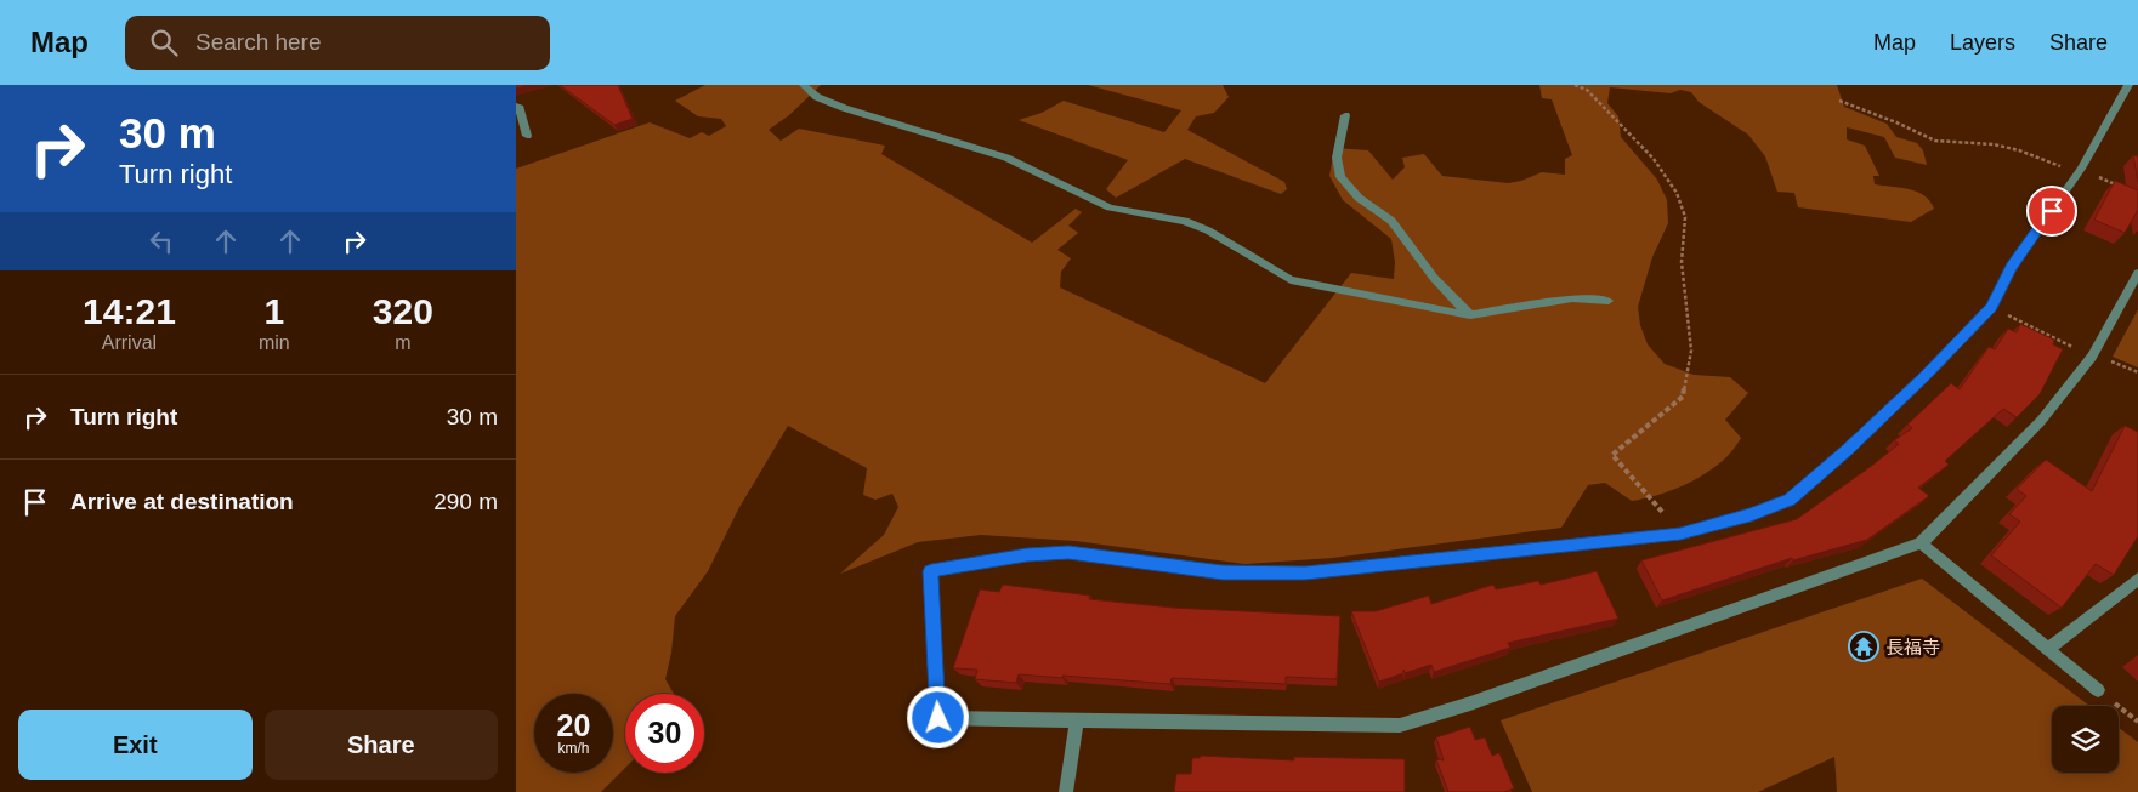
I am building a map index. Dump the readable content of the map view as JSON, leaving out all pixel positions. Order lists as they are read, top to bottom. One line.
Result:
{"places":{"temple":["長福寺"]},"page":{"header":"Map","search":"Search here","nav":["Map","Layers","Share"],"turn":["30 m","Turn right"],"eta":["14:21","Arrival","1","min","320","m"],"list":[{"name":"Turn right","value":"30 m"},{"name":"Arrive at destination","value":"290 m"}],"speed":"20 km/h","limit":"30","buttons":["Exit","Share"]}}
